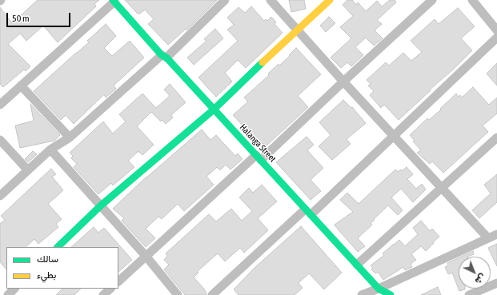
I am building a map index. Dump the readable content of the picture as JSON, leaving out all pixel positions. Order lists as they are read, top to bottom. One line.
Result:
{"streets":{"street":["Halanga Street"]},"legend":["سالك","بطيء"],"scale_bar":"50 m","north":"bottom right"}
